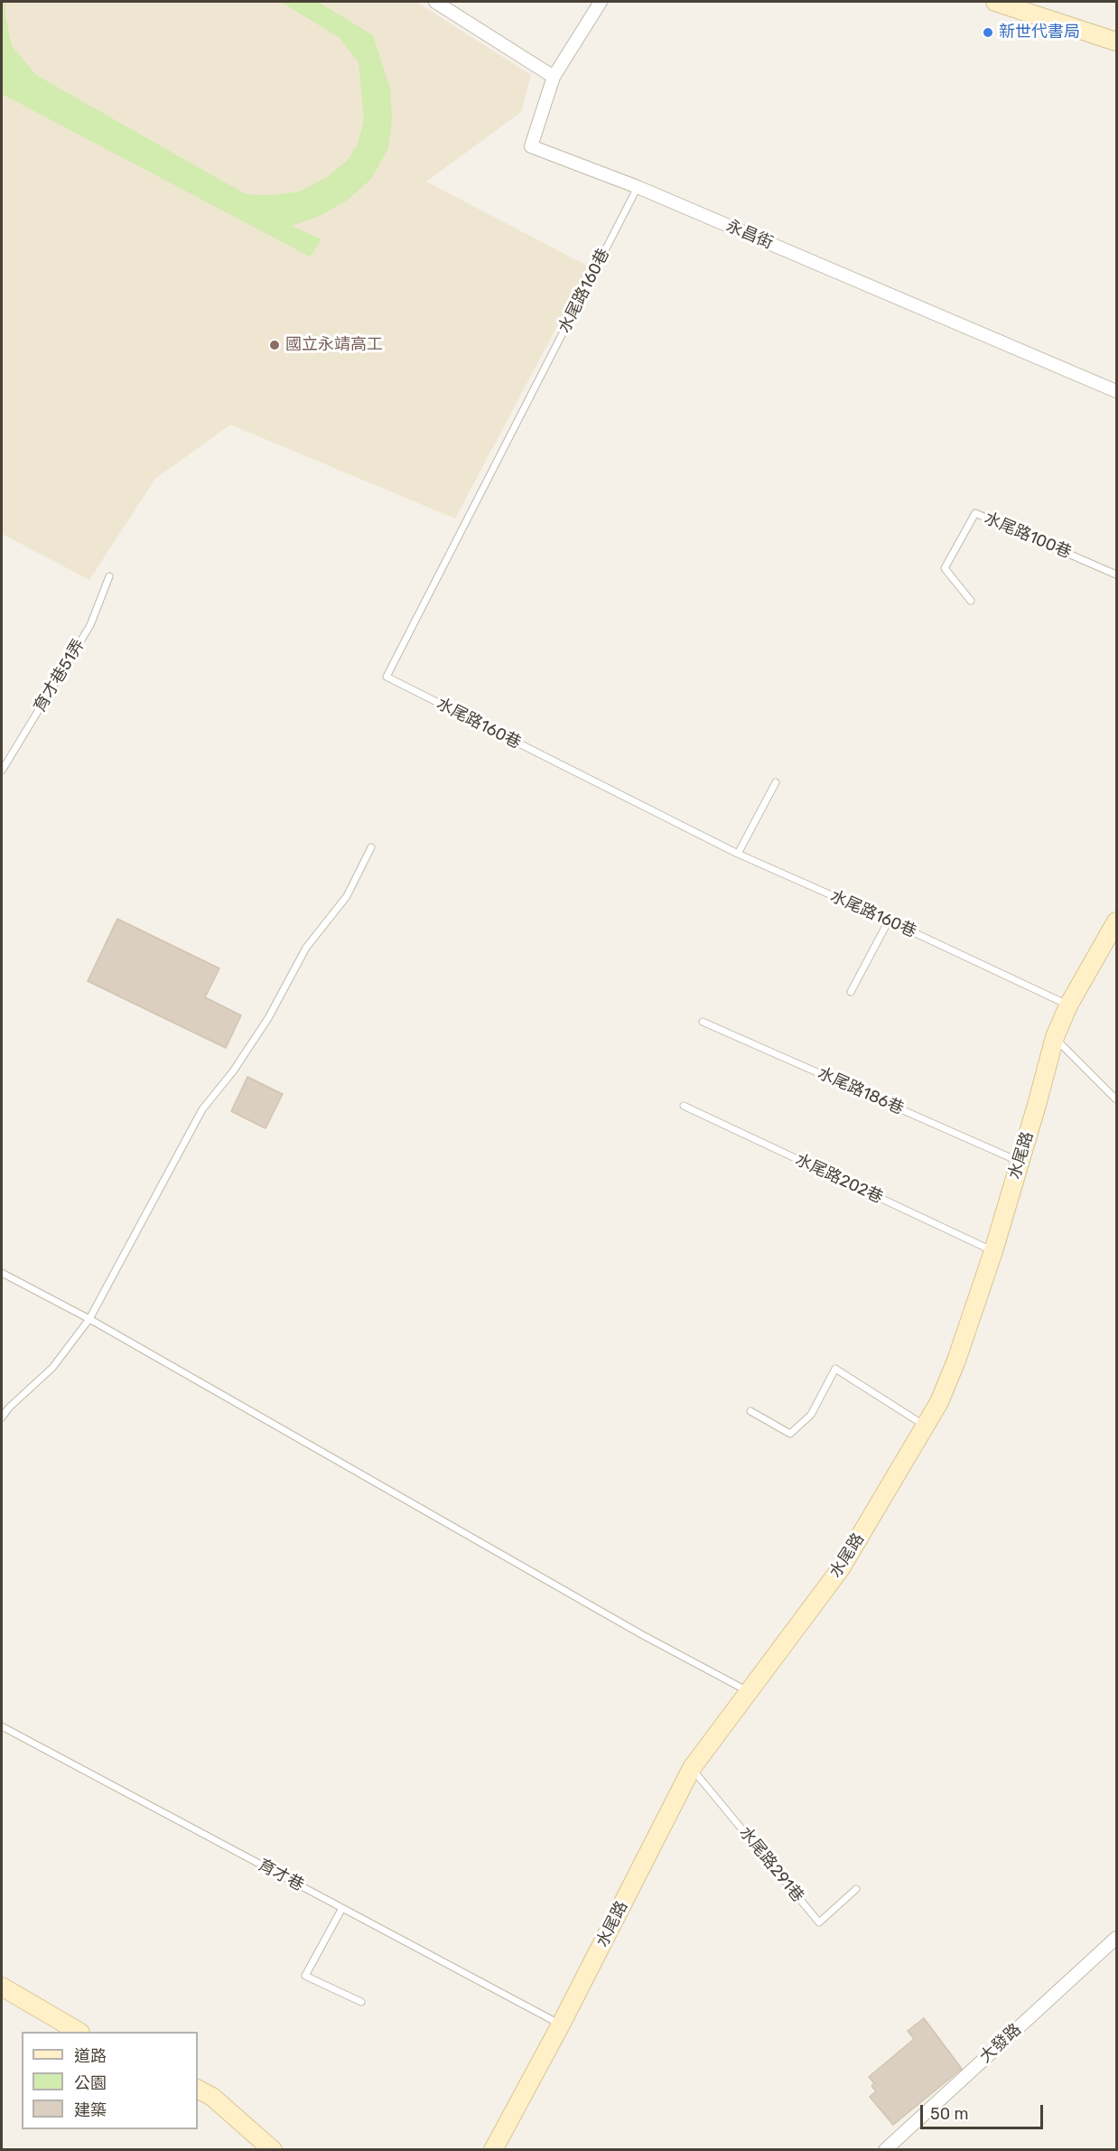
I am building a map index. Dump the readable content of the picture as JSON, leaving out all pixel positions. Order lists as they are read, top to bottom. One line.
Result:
{"streets":{"street":["永昌街","水尾路","大發路"],"lane":["水尾路160巷","水尾路100巷","育才巷51弄","水尾路186巷","水尾路202巷","水尾路291巷","育才巷"]},"crossings":[["永昌街","水尾路160巷"],["水尾路160巷","水尾路"],["水尾路186巷","水尾路"],["水尾路","水尾路202巷"],["水尾路","水尾路291巷"],["水尾路","育才巷"]],"places":["新世代書局","國立永靖高工"],"legend":["道路","公園","建築"],"scale_bar":"50 m"}
